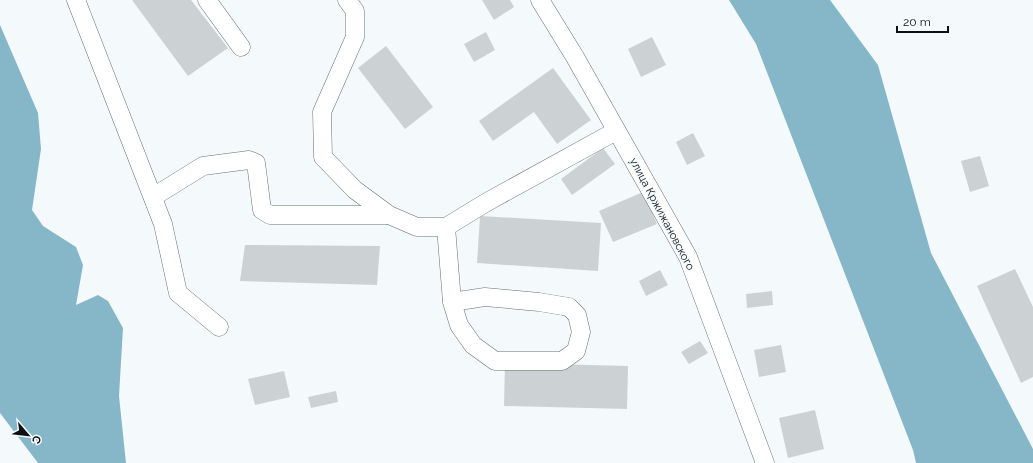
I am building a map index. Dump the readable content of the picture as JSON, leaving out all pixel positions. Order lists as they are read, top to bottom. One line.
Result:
{"streets":{"street":["улица Кржижановского"]},"scale_bar":"20 m","north":"bottom right"}
